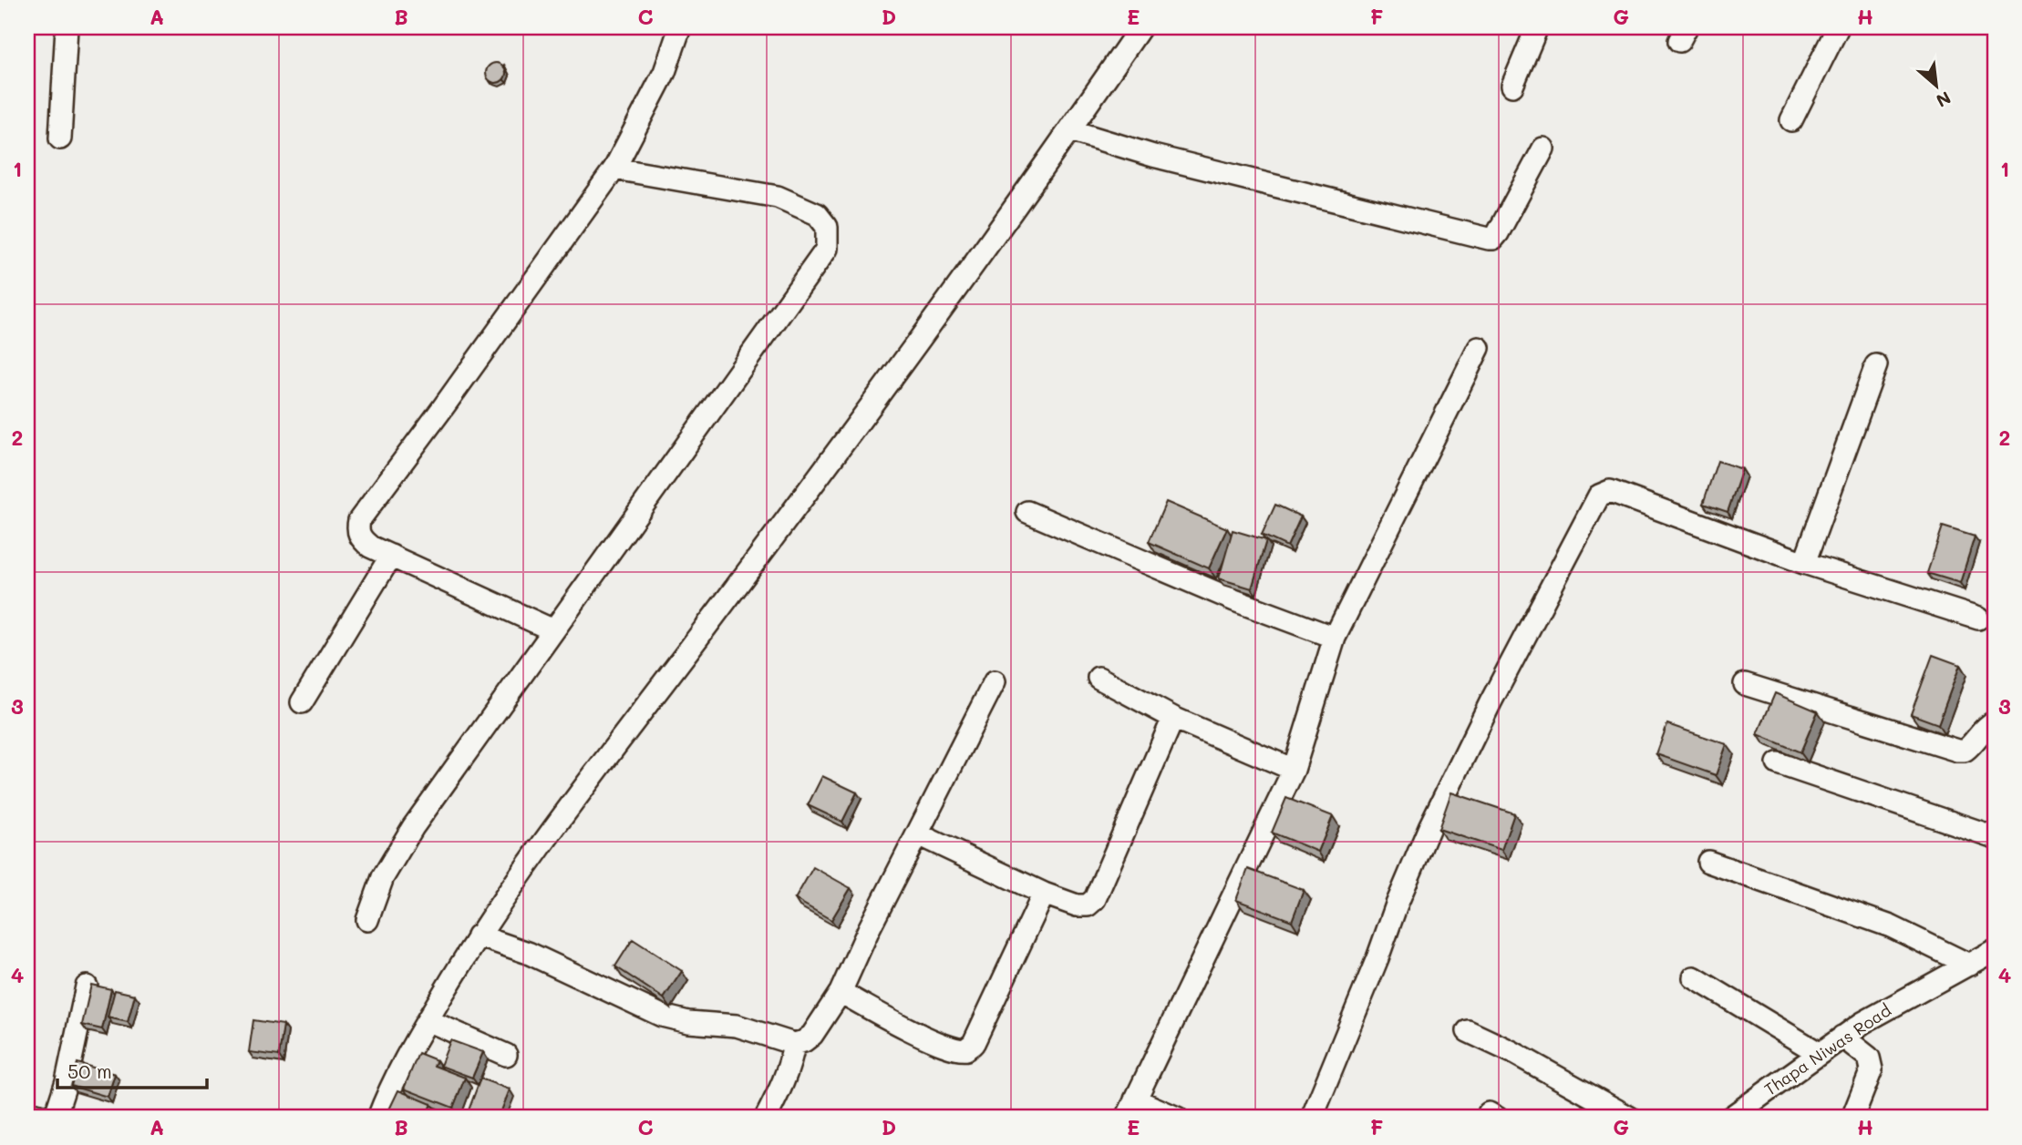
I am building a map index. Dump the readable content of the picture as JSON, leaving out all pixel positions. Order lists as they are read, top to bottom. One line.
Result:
{"streets":{"street":["Thapa Niwas Road"]},"scale_bar":"50 m","north":"bottom right","grid":{"columns":["A","B","C","D","E","F","G","H"],"rows":["1","2","3","4"]}}
